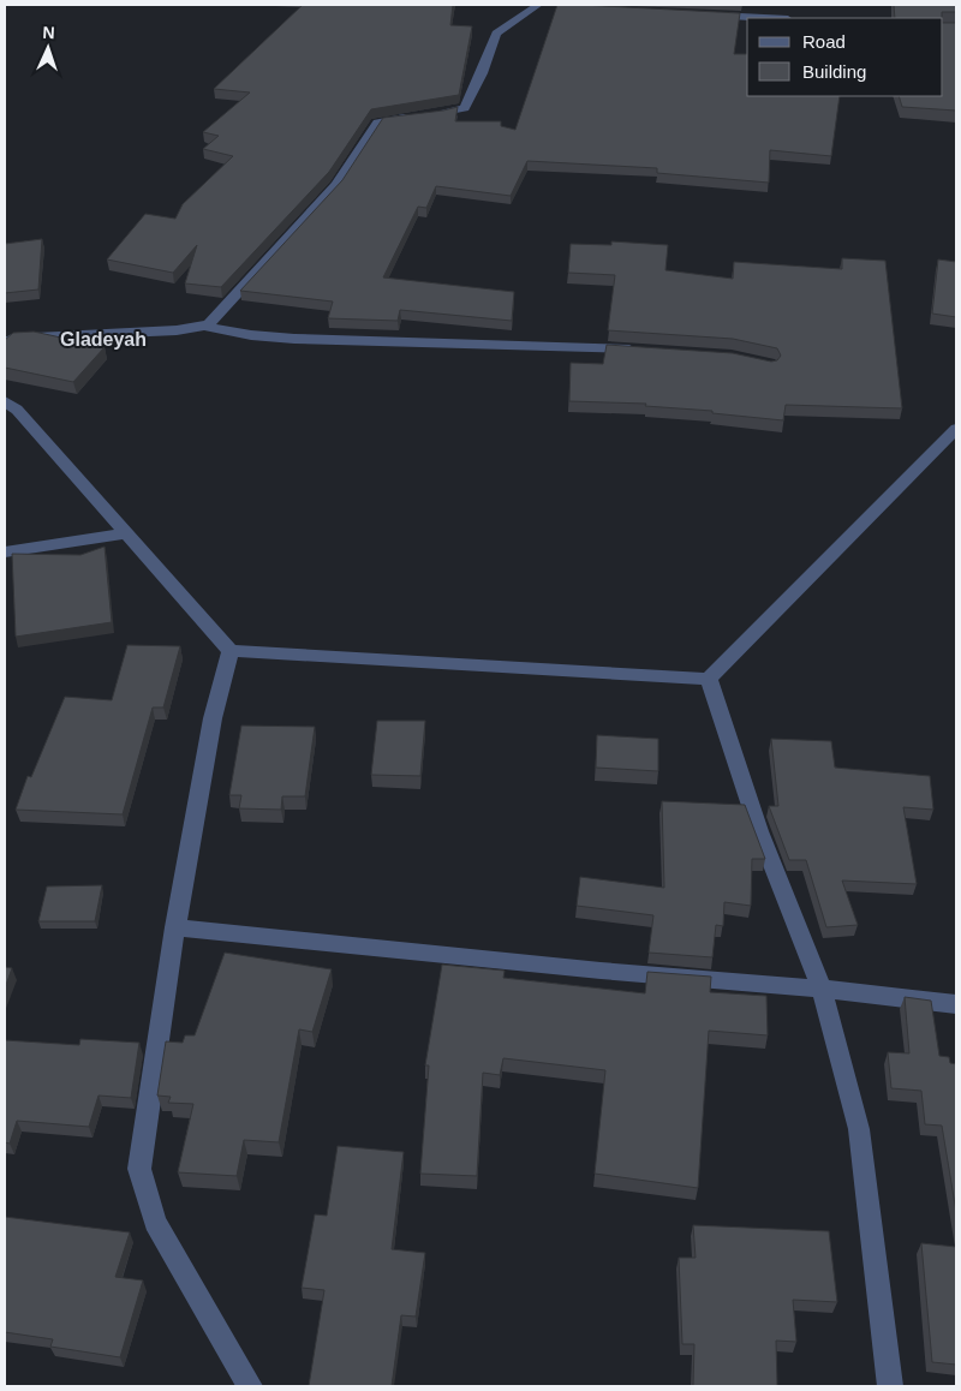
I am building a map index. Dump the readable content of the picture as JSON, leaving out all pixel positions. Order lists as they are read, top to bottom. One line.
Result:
{"districts":["Gladeyah"],"legend":["Road","Building"],"north":"top"}
